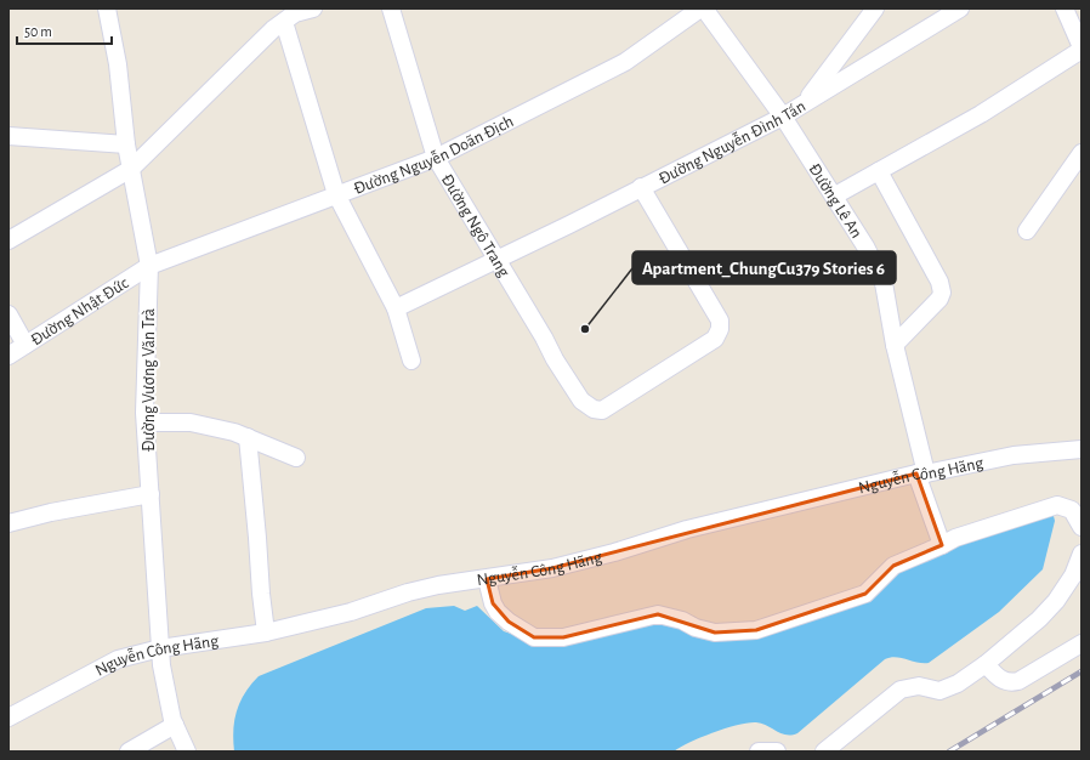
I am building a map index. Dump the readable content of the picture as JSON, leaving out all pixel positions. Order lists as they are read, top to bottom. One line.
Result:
{"streets":{"street":["Đường Nguyễn Đình Tấn","Đường Nguyễn Doãn Địch","Đường Lê An","Đường Ngô Trang","Đường Nhật Đức","Đường Vương Văn Trà","Nguyễn Công Hãng"]},"crossings":[["Đường Nguyễn Đình Tấn","Đường Lê An"],["Đường Nguyễn Đình Tấn","Đường Ngô Trang"],["Đường Nguyễn Doãn Địch","Đường Lê An"],["Đường Nguyễn Doãn Địch","Đường Ngô Trang"],["Đường Nguyễn Doãn Địch","Đường Nhật Đức"],["Đường Nguyễn Doãn Địch","Đường Vương Văn Trà"],["Đường Lê An","Nguyễn Công Hãng"],["Đường Nhật Đức","Đường Vương Văn Trà"],["Đường Vương Văn Trà","Nguyễn Công Hãng"]],"places":["Apartment_ChungCu379 Stories 6"],"scale_bar":"50 m"}
